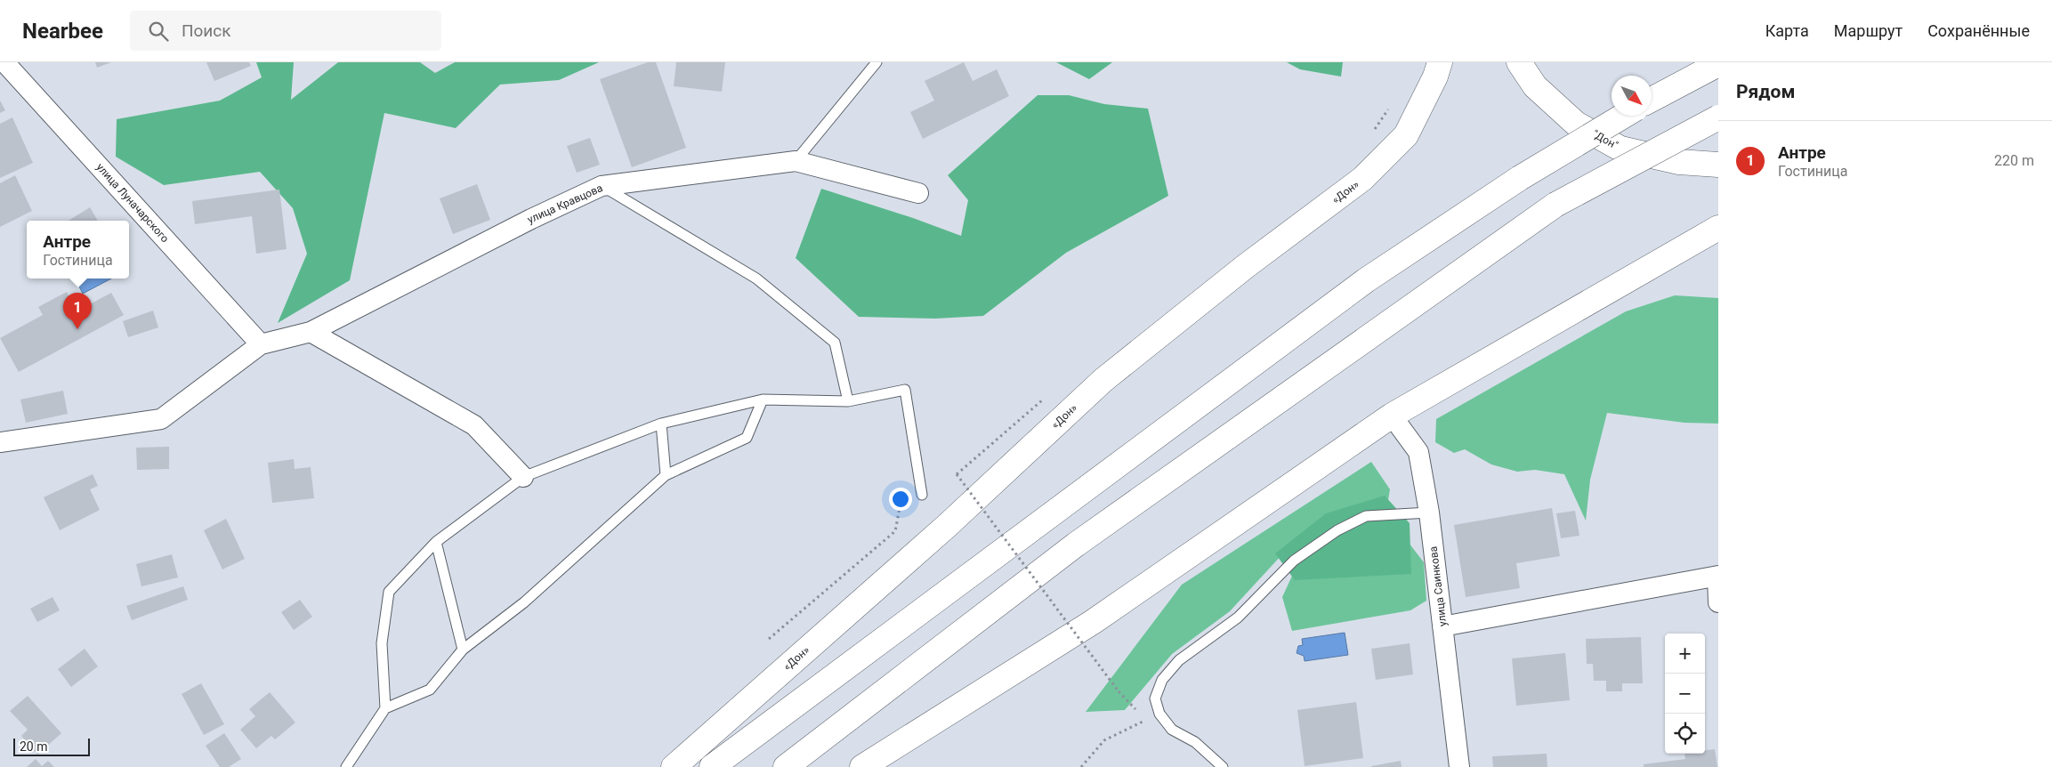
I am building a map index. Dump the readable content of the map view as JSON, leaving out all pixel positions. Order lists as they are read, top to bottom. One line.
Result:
{"streets":{"highway":["\"Дон\"","«Дон»"],"street":["улица Луначарского","улица Кравцова","улица Саинкова"]},"crossings":[["улица Луначарского","улица Кравцова"]],"scale_bar":"20 m","north":"bottom right","page":{"header":"Nearbee","search":"Поиск","nav":["Карта","Маршрут","Сохранённые"],"heading":"Рядом","list":[{"mark":"1","name":"Антре","note":"Гостиница","value":"220 m"}],"popup":["Антре","Гостиница"],"pins":"1","map_buttons":["+","−"],"scale":"20 m"}}
